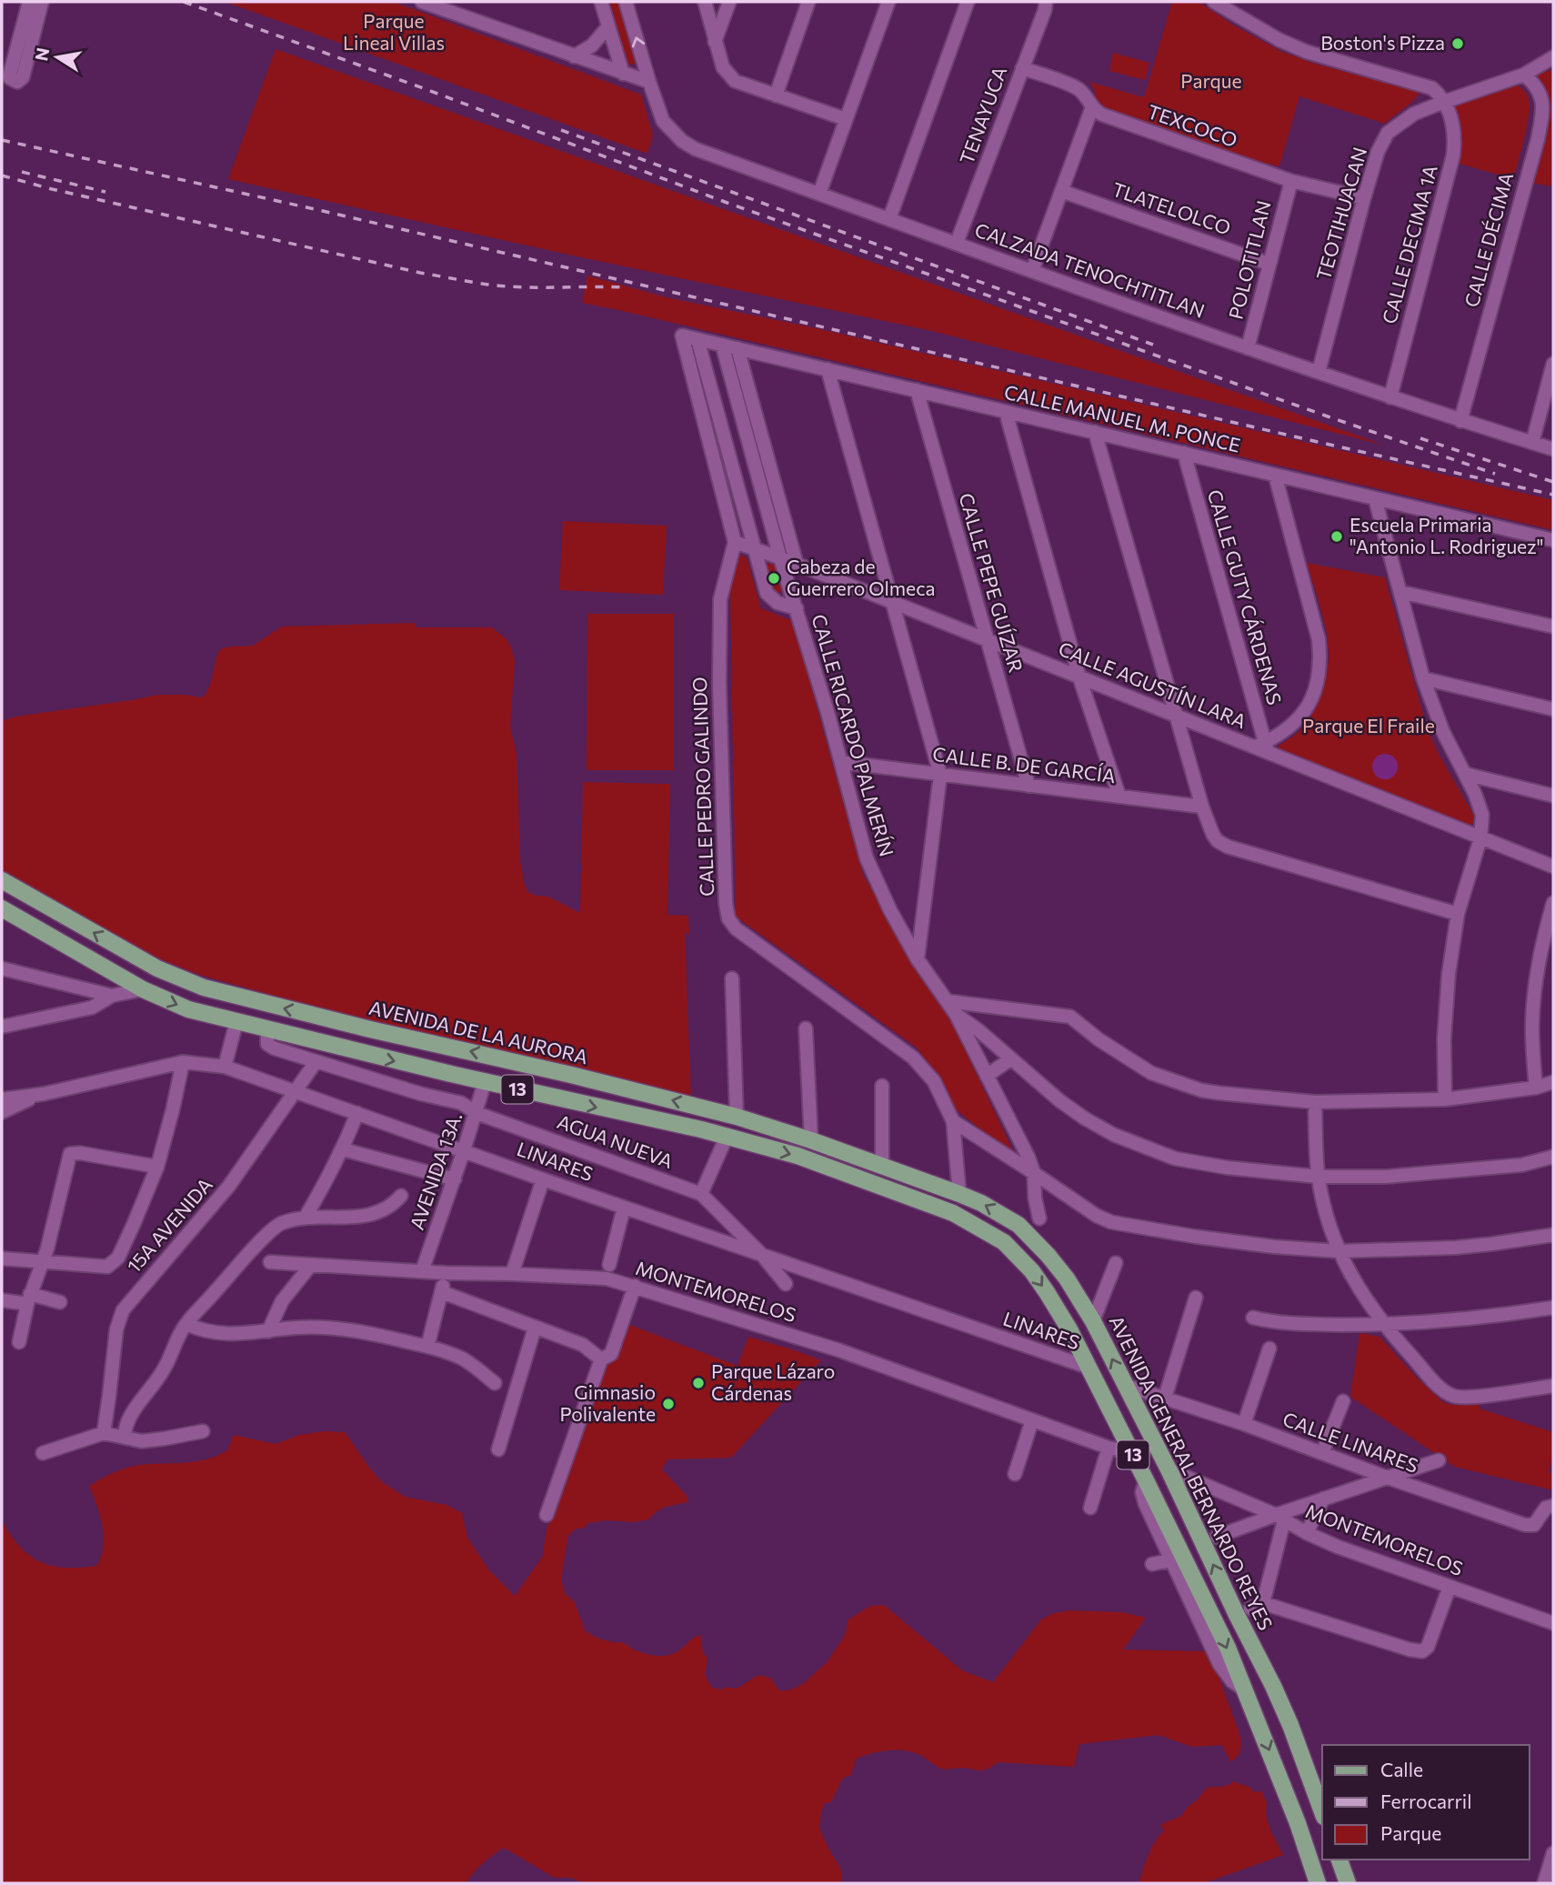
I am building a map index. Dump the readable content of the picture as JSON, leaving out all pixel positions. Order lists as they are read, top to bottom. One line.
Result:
{"streets":{"main road":["AVENIDA DE LA AURORA","13","AVENIDA GENERAL BERNARDO REYES"],"street":["TENAYUCA","TEXCOCO","TLATELOLCO","TEOTIHUACAN","CALLE DÉCIMA","CALLE DECIMA 1A","POLOTITLAN","CALZADA TENOCHTITLAN","CALLE MANUEL M. PONCE","CALLE PEPE GUÍZAR","CALLE GUTY CÁRDENAS","CALLE AGUSTÍN LARA","CALLE RICARDO PALMERÍN","CALLE B. DE GARCÍA","CALLE PEDRO GALINDO","AGUA NUEVA","LINARES","AVENIDA 13A.","15A AVENIDA","MONTEMORELOS","CALLE LINARES"]},"crossings":[["TENAYUCA","TEXCOCO"],["TENAYUCA","CALZADA TENOCHTITLAN"],["TEXCOCO","TEOTIHUACAN"],["TEXCOCO","POLOTITLAN"],["TLATELOLCO","POLOTITLAN"],["TEOTIHUACAN","CALLE DÉCIMA"],["TEOTIHUACAN","CALLE DECIMA 1A"],["TEOTIHUACAN","CALZADA TENOCHTITLAN"],["CALLE DÉCIMA","CALZADA TENOCHTITLAN"],["CALLE DECIMA 1A","CALZADA TENOCHTITLAN"],["POLOTITLAN","CALZADA TENOCHTITLAN"],["CALLE MANUEL M. PONCE","CALLE PEPE GUÍZAR"],["CALLE MANUEL M. PONCE","CALLE GUTY CÁRDENAS"],["CALLE MANUEL M. PONCE","CALLE RICARDO PALMERÍN"],["CALLE MANUEL M. PONCE","CALLE PEDRO GALINDO"],["CALLE PEPE GUÍZAR","CALLE AGUSTÍN LARA"],["CALLE PEPE GUÍZAR","CALLE B. DE GARCÍA"],["CALLE GUTY CÁRDENAS","CALLE AGUSTÍN LARA"],["CALLE AGUSTÍN LARA","CALLE RICARDO PALMERÍN"],["CALLE AGUSTÍN LARA","CALLE PEDRO GALINDO"],["CALLE RICARDO PALMERÍN","CALLE B. DE GARCÍA"],["AVENIDA DE LA AURORA","AVENIDA GENERAL BERNARDO REYES"],["13","AGUA NUEVA"],["13","LINARES"],["13","AVENIDA 13A."],["13","MONTEMORELOS"],["AGUA NUEVA","LINARES"],["AGUA NUEVA","AVENIDA 13A."],["AGUA NUEVA","15A AVENIDA"],["LINARES","AVENIDA 13A."],["LINARES","15A AVENIDA"],["AVENIDA 13A.","MONTEMORELOS"],["MONTEMORELOS","AVENIDA GENERAL BERNARDO REYES"],["CALLE LINARES","AVENIDA GENERAL BERNARDO REYES"]],"parks":["Parque Lineal Villas","Parque","Parque El Fraile"],"places":["Boston's Pizza","Escuela Primaria \"Antonio L. Rodriguez\"","Cabeza de Guerrero Olmeca","Parque Lázaro Cárdenas","Gimnasio Polivalente"],"legend":["Calle","Ferrocarril","Parque"],"north":"left"}
